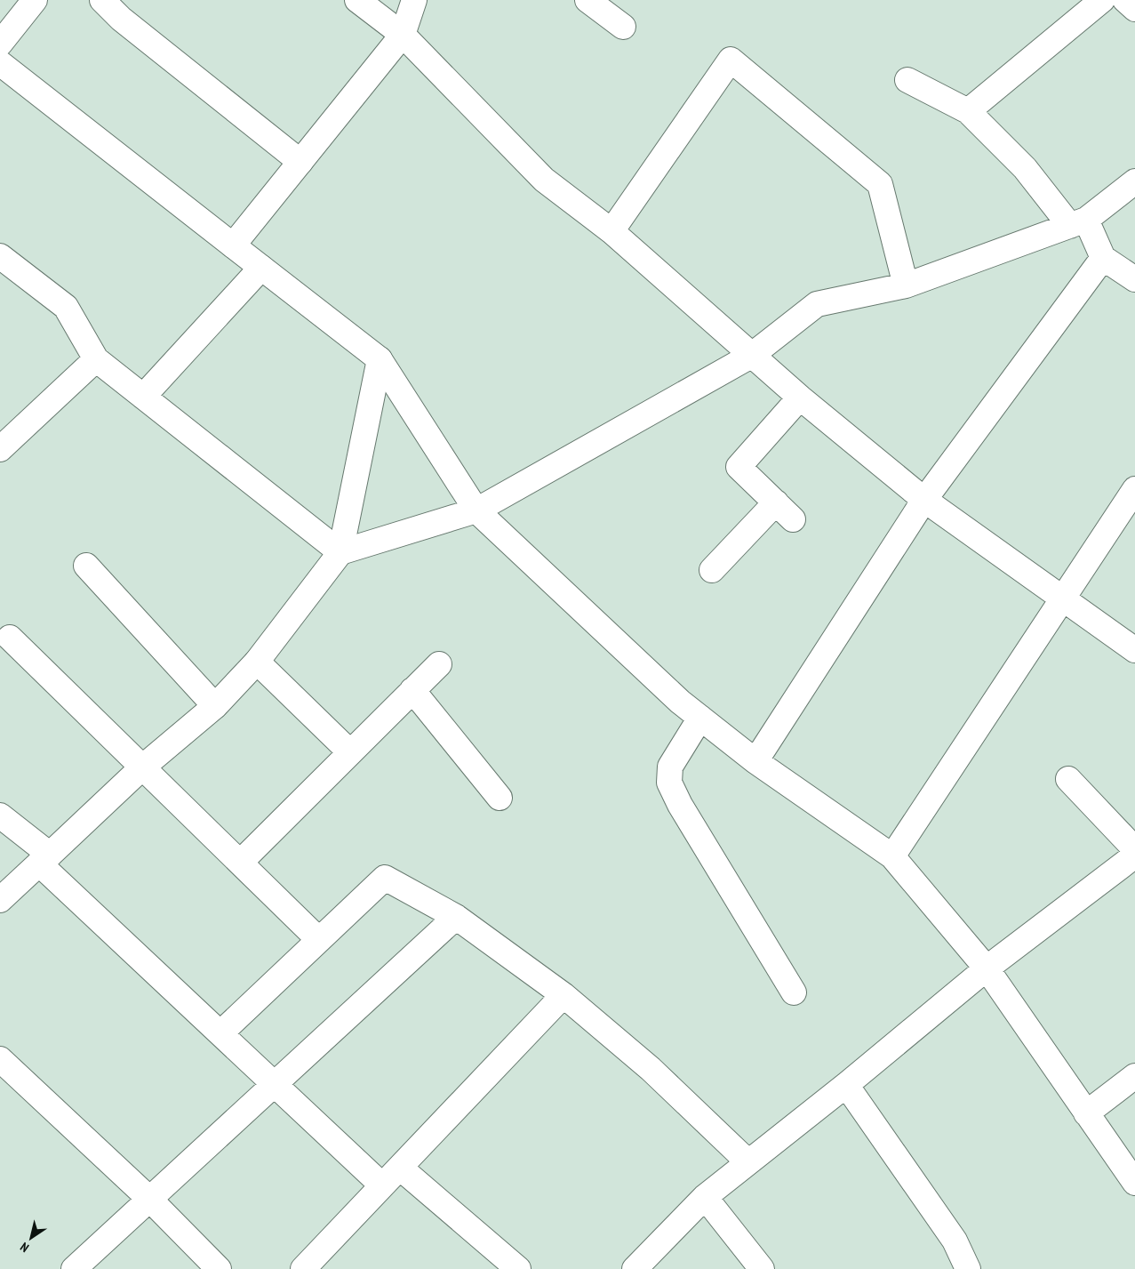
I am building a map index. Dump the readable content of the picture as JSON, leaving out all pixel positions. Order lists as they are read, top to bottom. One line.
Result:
{"north":"bottom left"}
